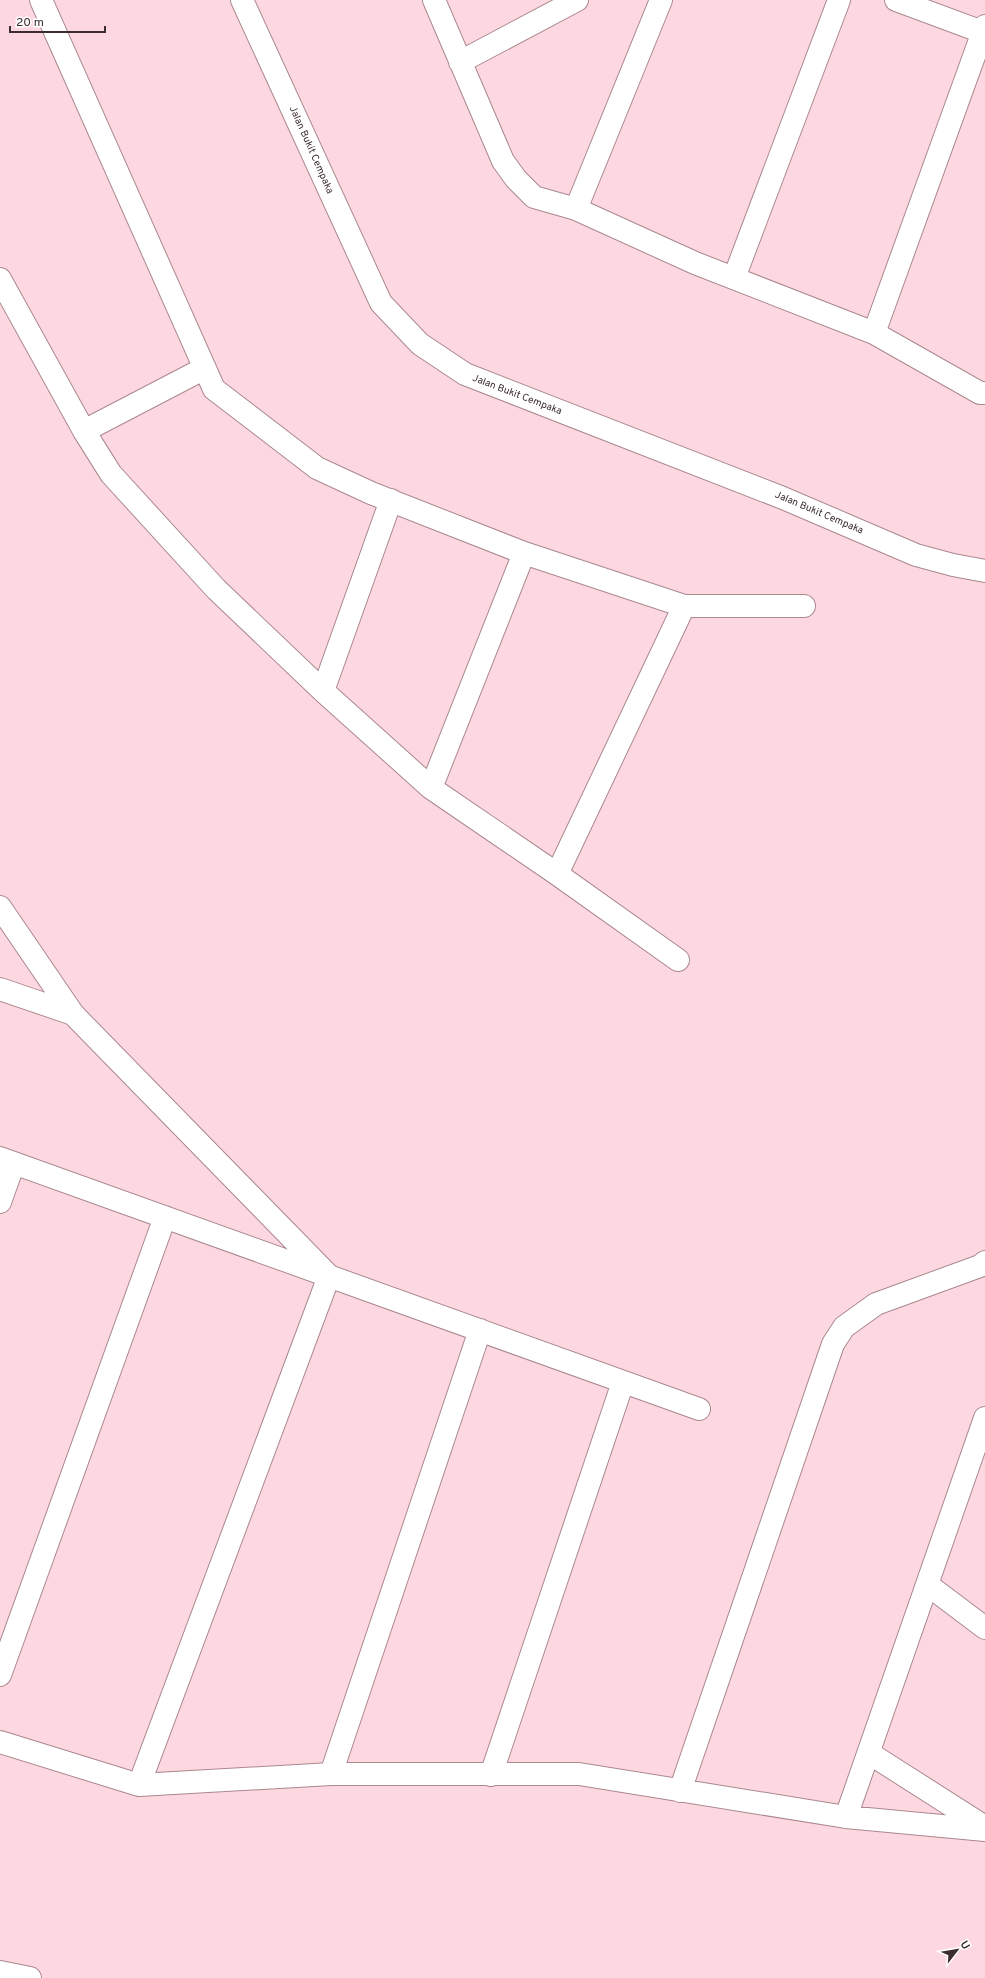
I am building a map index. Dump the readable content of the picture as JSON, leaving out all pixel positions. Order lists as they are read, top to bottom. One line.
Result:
{"streets":{"street":["Jalan Bukit Cempaka"]},"scale_bar":"20 m","north":"top right"}
